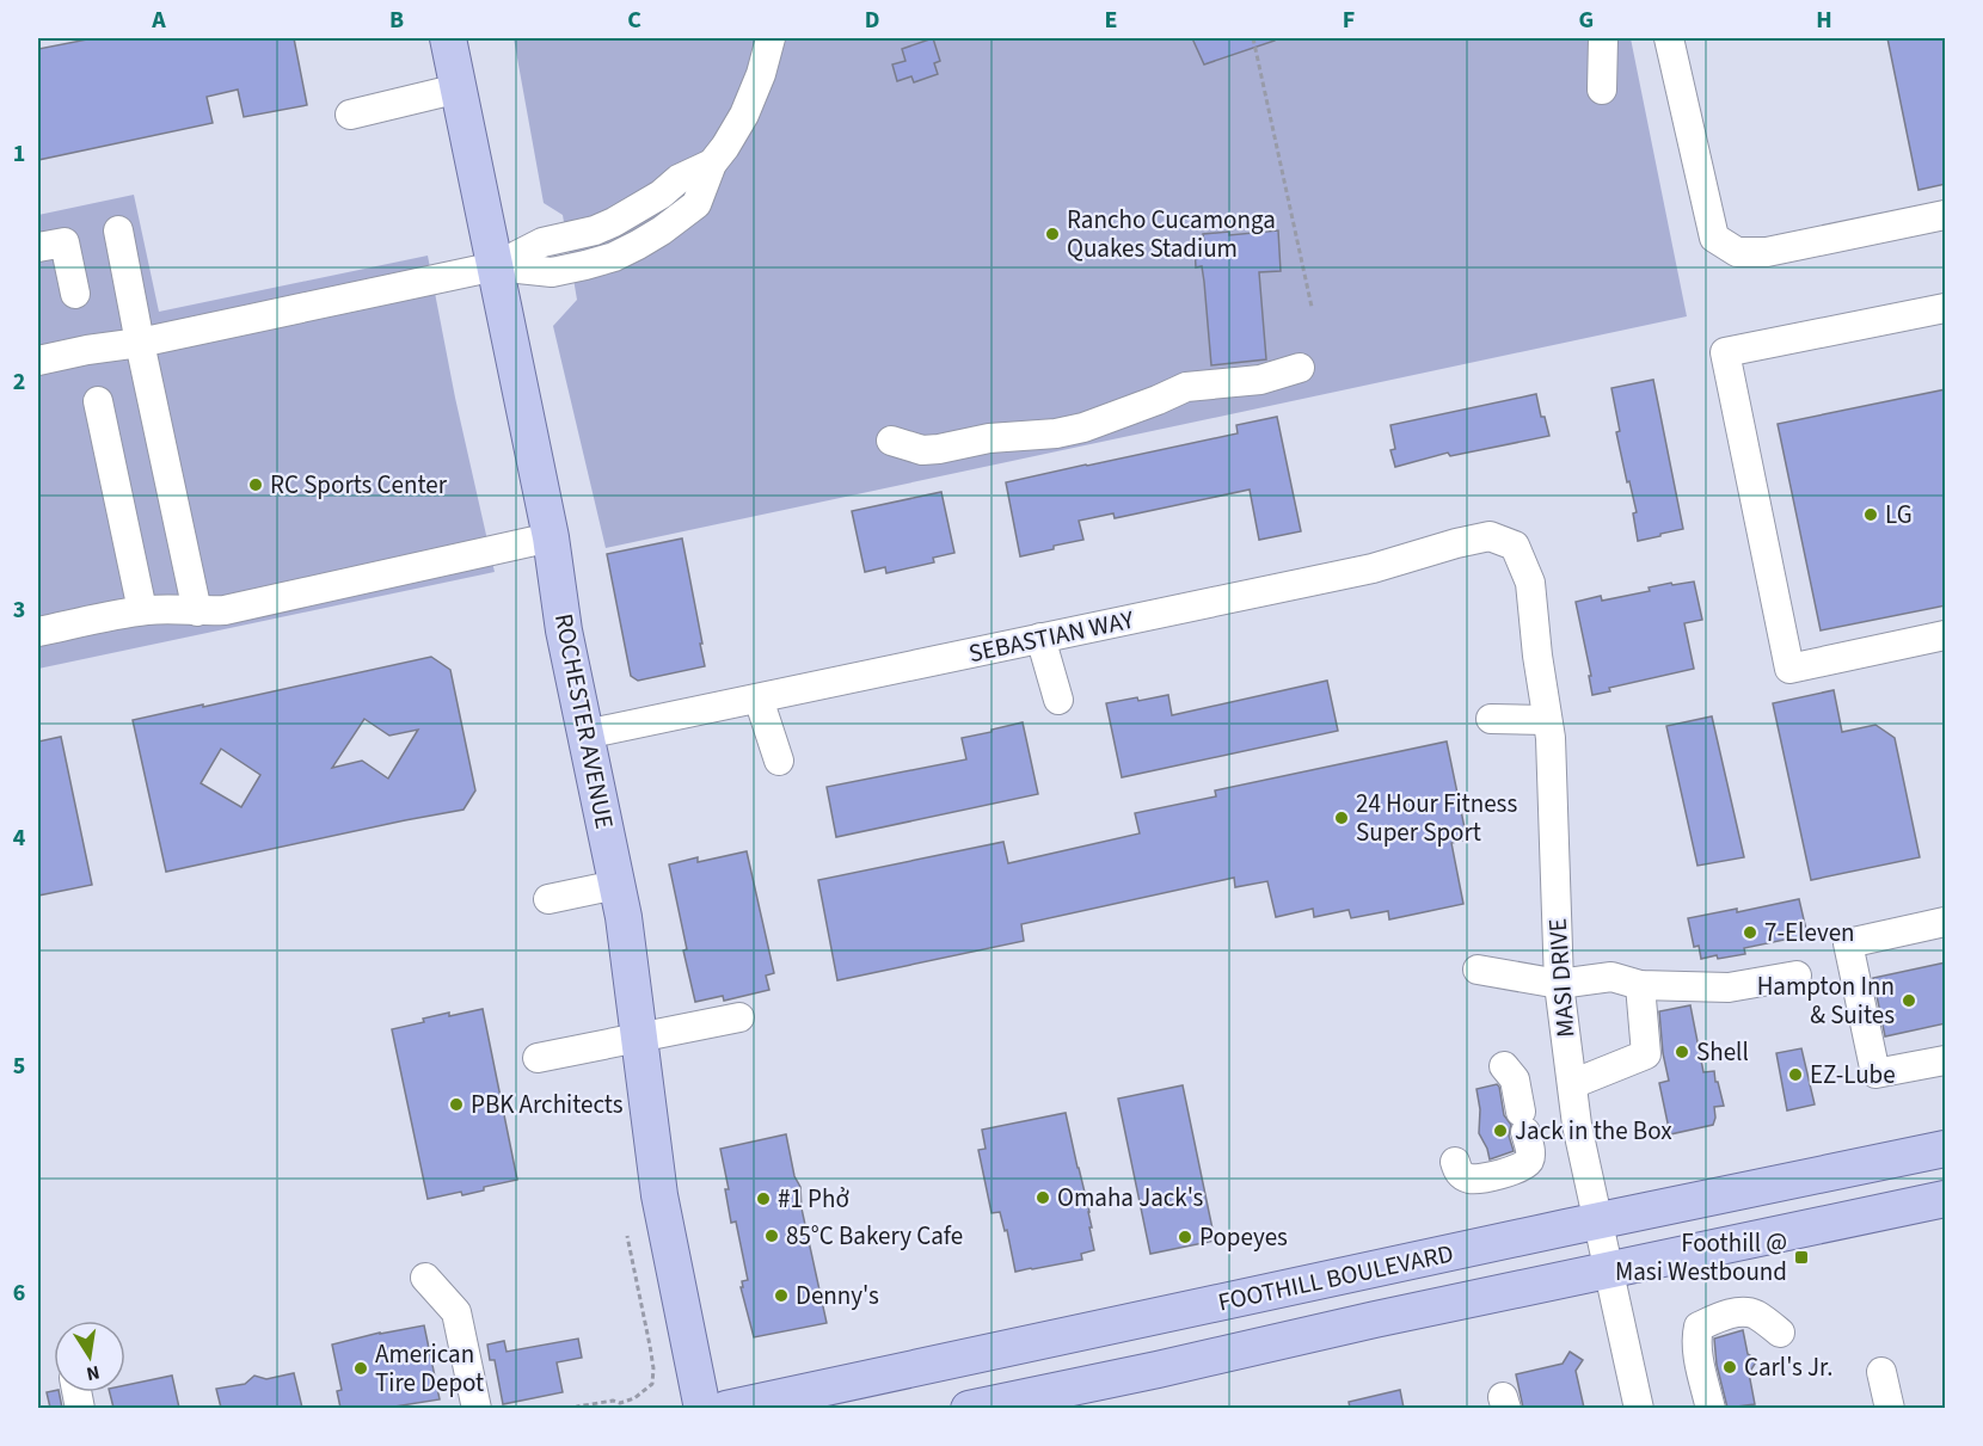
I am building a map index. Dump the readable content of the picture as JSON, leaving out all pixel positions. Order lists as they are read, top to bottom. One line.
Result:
{"streets":{"main road":["ROCHESTER AVENUE","FOOTHILL BOULEVARD"],"street":["SEBASTIAN WAY","MASI DRIVE"]},"crossings":[["SEBASTIAN WAY","ROCHESTER AVENUE"],["SEBASTIAN WAY","MASI DRIVE"],["MASI DRIVE","FOOTHILL BOULEVARD"]],"places":{"other":["Rancho Cucamonga Quakes Stadium","RC Sports Center","LG","24 Hour Fitness Super Sport","7-Eleven","Hampton Inn & Suites","Shell","EZ-Lube","PBK Architects","Jack in the Box","Omaha Jack's","#1 Phở","85°C Bakery Cafe","Popeyes","Denny's","Carl's Jr.","American Tire Depot"],"transit":["Foothill @ Masi Westbound"]},"north":"bottom","grid":{"columns":["A","B","C","D","E","F","G","H"],"rows":["1","2","3","4","5","6"]}}
